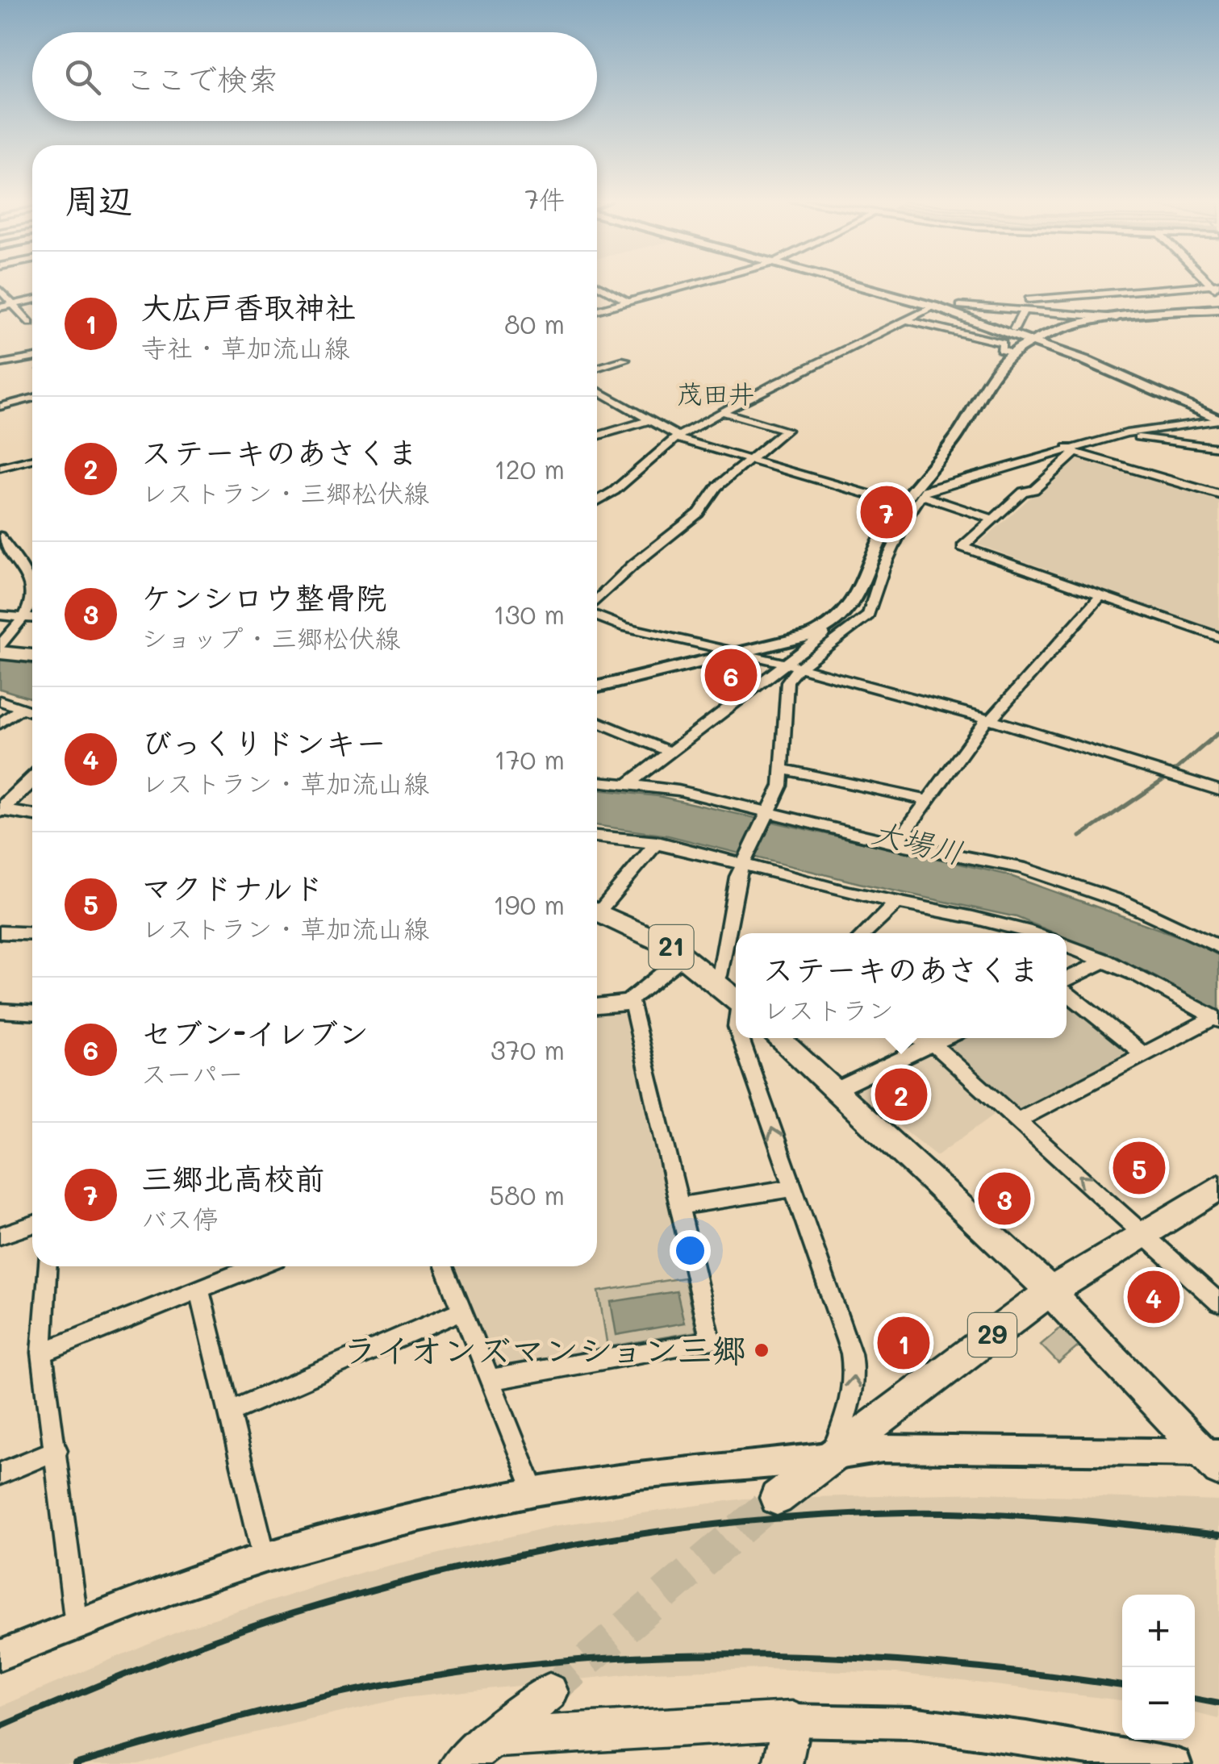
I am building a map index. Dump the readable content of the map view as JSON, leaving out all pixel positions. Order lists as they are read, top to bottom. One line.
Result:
{"streets":{"main road":["21","29"]},"districts":["茂田井"],"water":["大場川"],"places":["ライオンズマンション三郷"],"page":{"search":"ここで検索","heading":["周辺","7件"],"list":[{"mark":"1","name":"大広戸香取神社","note":"寺社 · 草加流山線","value":"80 m"},{"mark":"2","name":"ステーキのあさくま","note":"レストラン · 三郷松伏線","value":"120 m"},{"mark":"3","name":"ケンシロウ整骨院","note":"ショップ · 三郷松伏線","value":"130 m"},{"mark":"4","name":"びっくりドンキー","note":"レストラン · 草加流山線","value":"170 m"},{"mark":"5","name":"マクドナルド","note":"レストラン · 草加流山線","value":"190 m"},{"mark":"6","name":"セブン-イレブン","note":"スーパー","value":"370 m"},{"mark":"7","name":"三郷北高校前","note":"バス停","value":"580 m"}],"pins":["7","6","2","5","3","4","1"],"popup":["ステーキのあさくま","レストラン"],"map_buttons":["+","−"]}}
